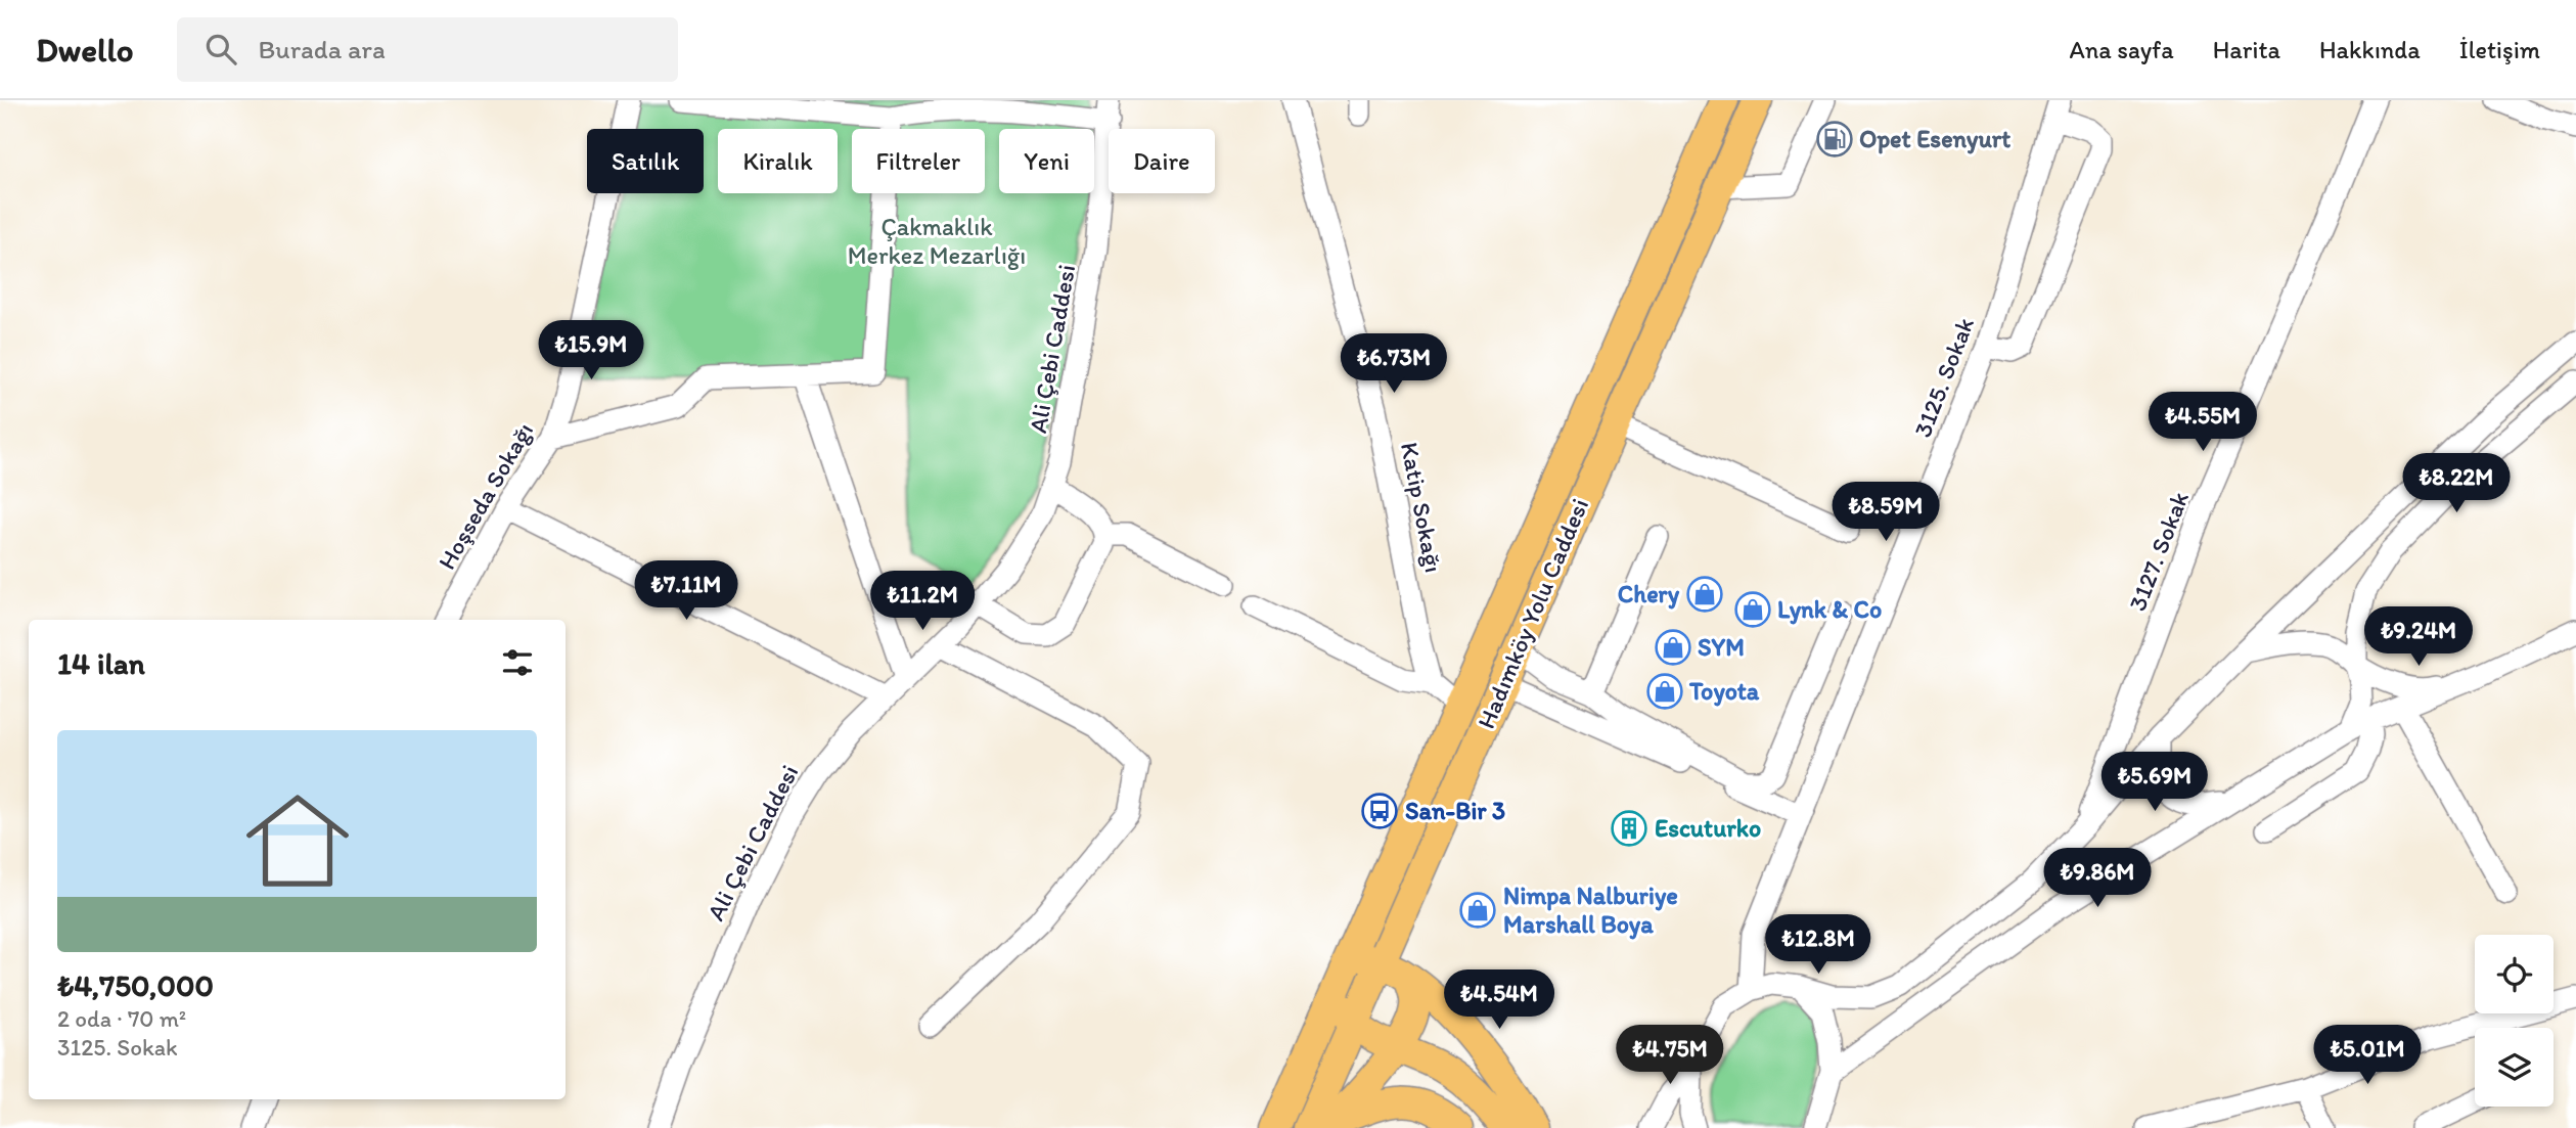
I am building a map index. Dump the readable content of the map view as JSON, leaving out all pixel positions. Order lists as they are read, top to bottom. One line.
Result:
{"streets":{"main road":["Hadımköy Yolu Caddesi"],"street":["Ali Çebi Caddesi","3125. Sokak","Hoşseda Sokağı","Katip Sokağı","3127. Sokak"]},"parks":["Çakmaklık Merkez Mezarlığı"],"places":{"fuel station":["Opet Esenyurt"],"shop":["Chery","Lynk & Co","SYM","Toyota","Nimpa Nalburiye Marshall Boya"],"bus stop":["San-Bir 3"],"building":["Escuturko"]},"page":{"header":"Dwello","search":"Burada ara","nav":["Ana sayfa","Harita","Hakkında","İletişim"],"chip":["Satılık","Kiralık","Filtreler","Yeni","Daire"],"price":["₺15.9M","₺6.73M","₺4.55M","₺8.22M","₺8.59M","₺7.11M","₺11.2M","₺9.24M","₺5.69M","₺9.86M","₺12.8M","₺4.54M","₺4.75M","₺5.01M"],"heading":"14 ilan","list":[{"name":"₺4,750,000","note":"2 oda · 70 m² · 3125. Sokak"}]}}
